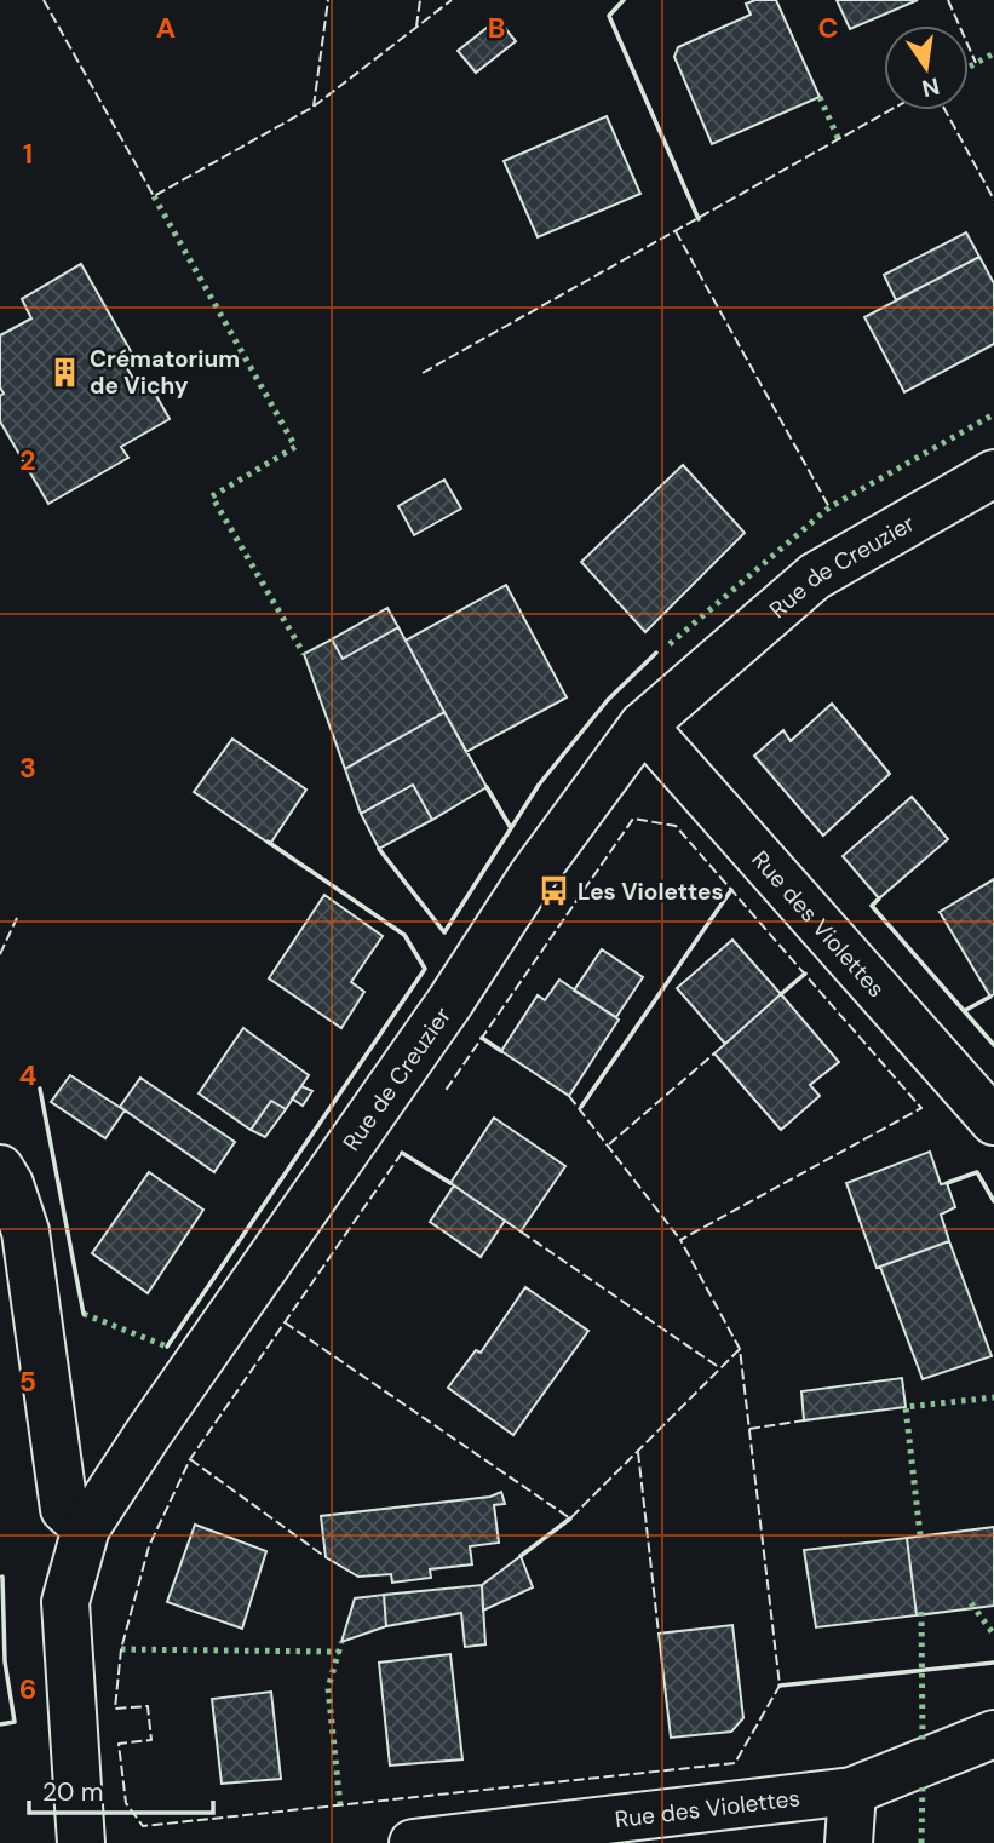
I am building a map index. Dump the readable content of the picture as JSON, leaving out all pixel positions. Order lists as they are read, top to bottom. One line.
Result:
{"streets":{"street":["Rue de Creuzier","Rue des Violettes"]},"crossings":[["Rue de Creuzier","Rue des Violettes"]],"places":{"building":["Crématorium de Vichy"],"bus stop":["Les Violettes"]},"scale_bar":"20 m","north":"bottom","grid":{"columns":["A","B","C"],"rows":["1","2","3","4","5","6"]}}
